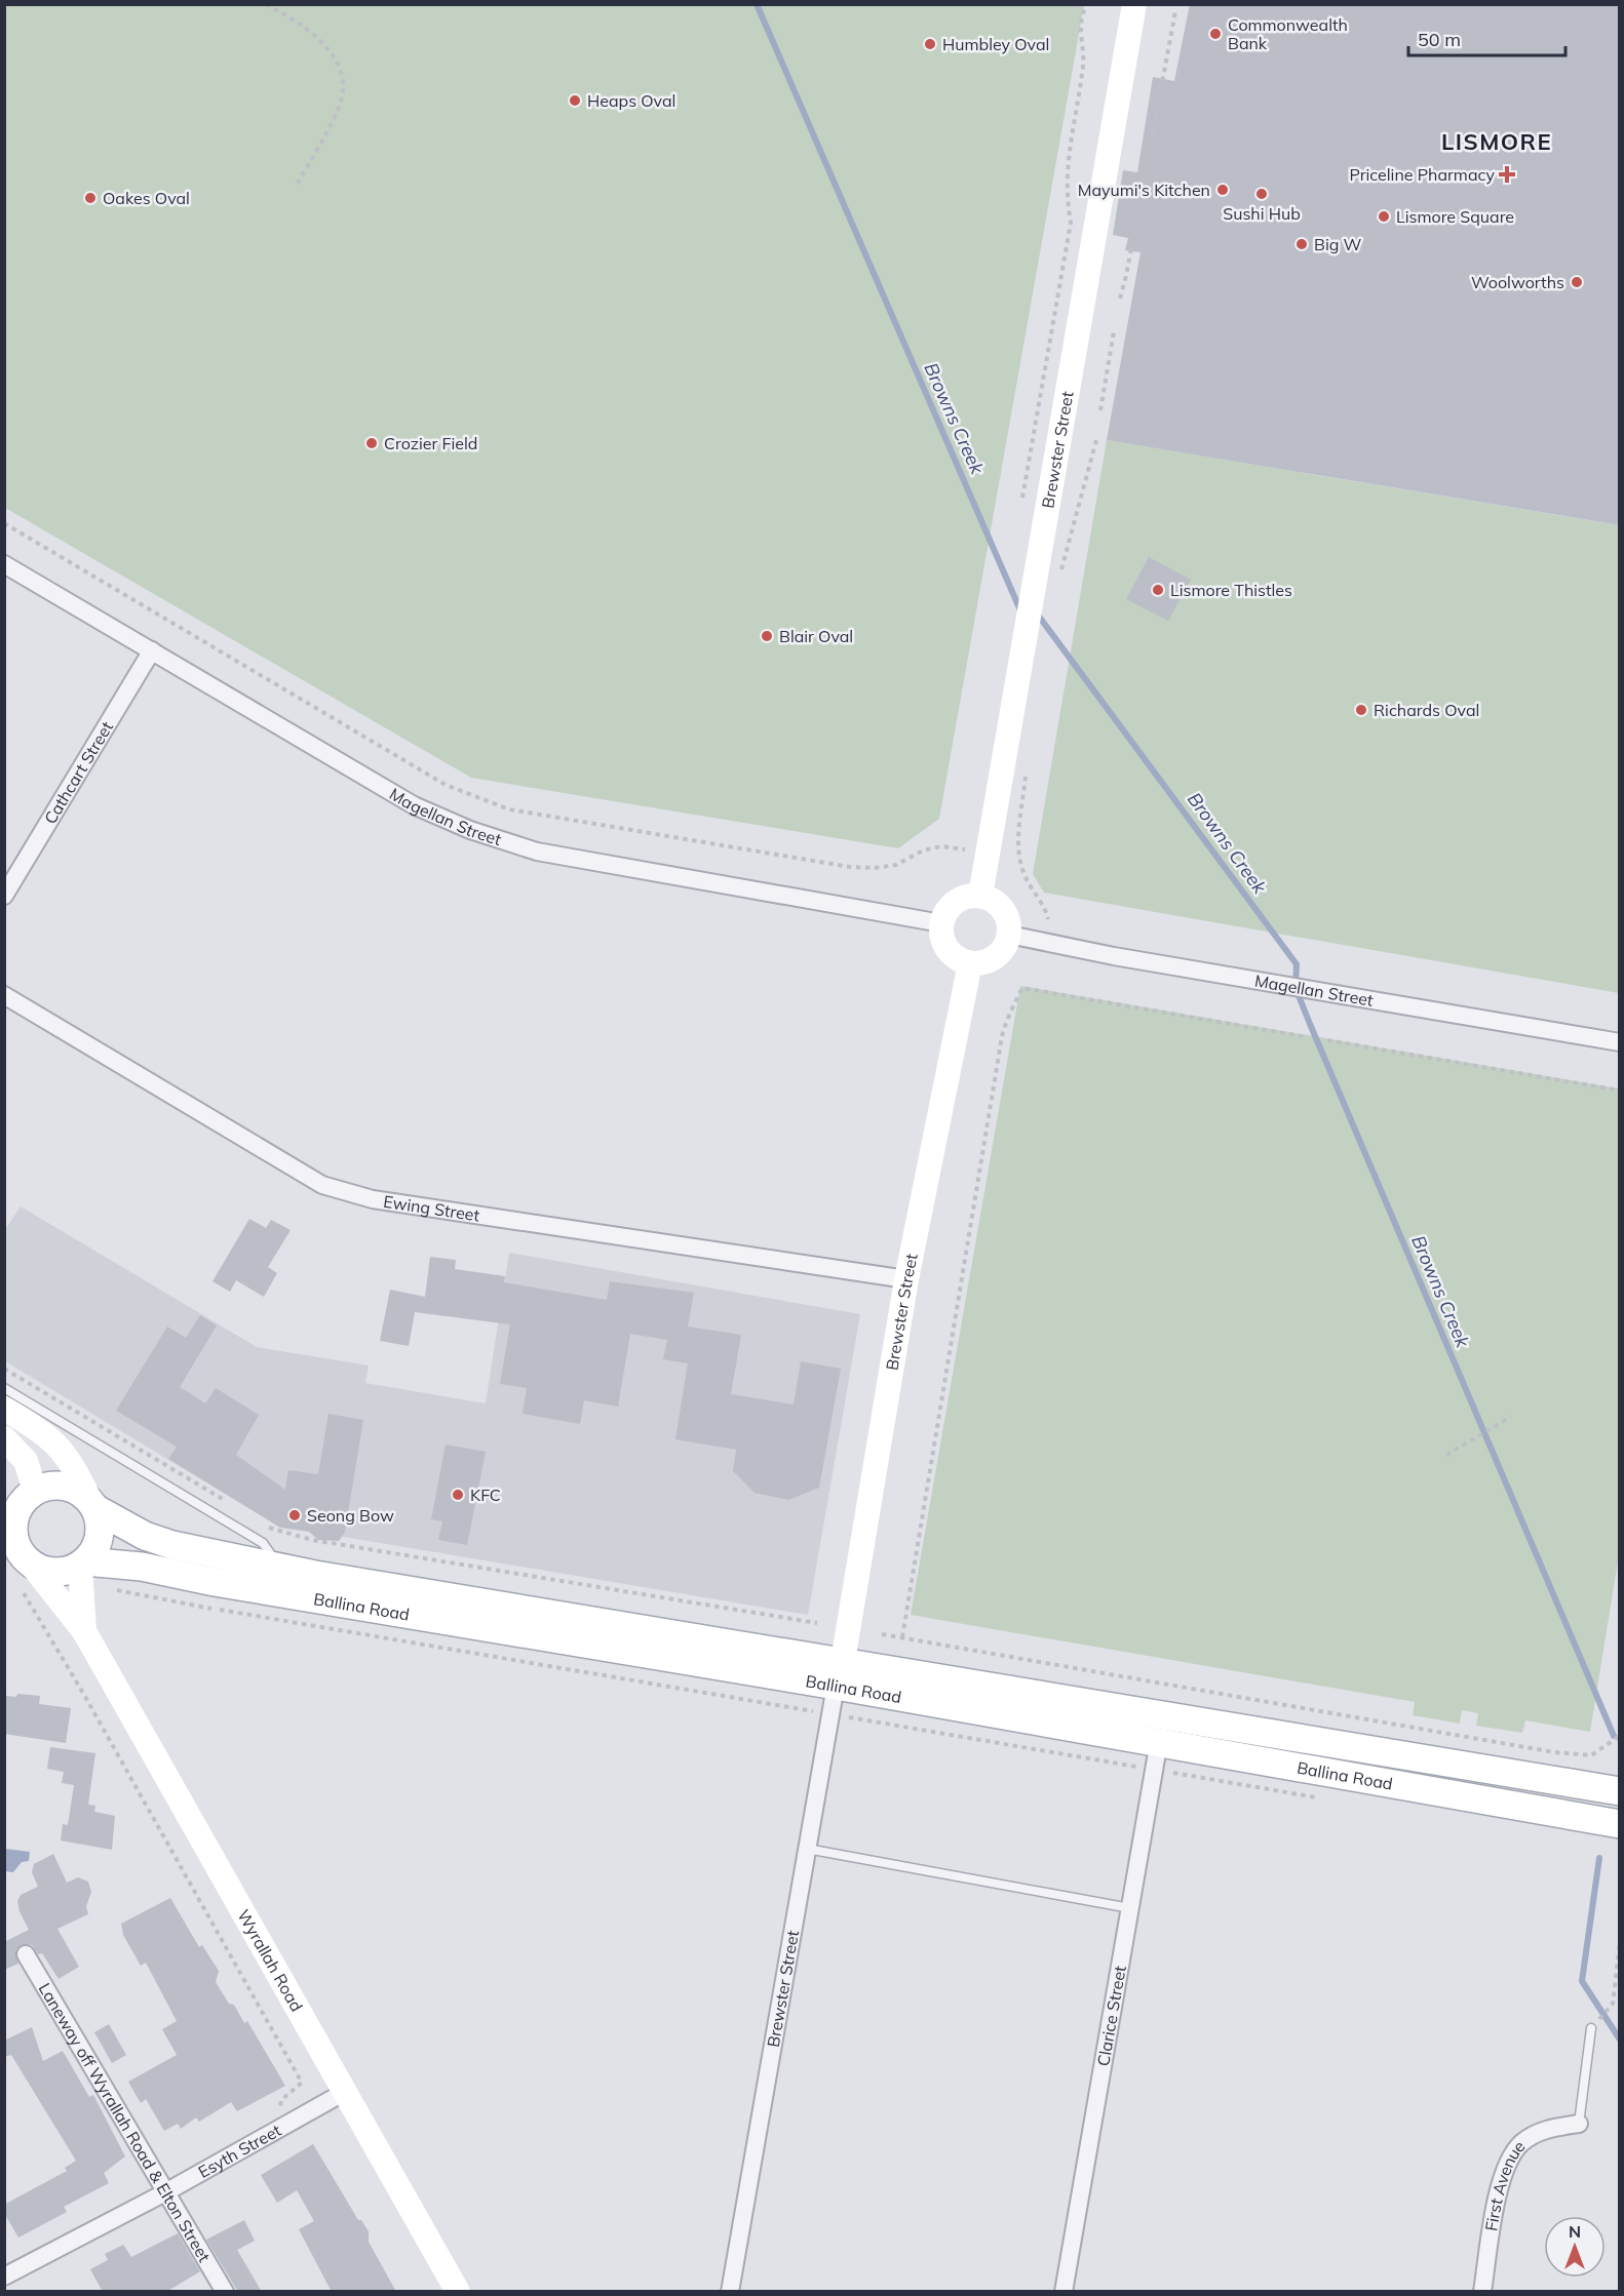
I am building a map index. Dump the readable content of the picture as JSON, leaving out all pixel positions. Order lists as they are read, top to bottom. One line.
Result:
{"streets":{"main road":["Ballina Road"],"street":["Brewster Street","Cathcart Street","Magellan Street","Ewing Street","Wyrallah Road","Clarice Street","Laneway off Wyrallah Road & Elton Street","Esyth Street","First Avenue"]},"crossings":[["Brewster Street","Magellan Street"],["Brewster Street","Ewing Street"],["Brewster Street","Ballina Road"],["Cathcart Street","Magellan Street"],["Ballina Road","Wyrallah Road"],["Ballina Road","Clarice Street"],["Wyrallah Road","Esyth Street"],["Laneway off Wyrallah Road & Elton Street","Esyth Street"]],"districts":["LISMORE"],"water":["Browns Creek"],"places":{"other":["Commonwealth Bank","Humbley Oval","Heaps Oval","Mayumi's Kitchen","Sushi Hub","Oakes Oval","Lismore Square","Big W","Woolworths","Crozier Field","Lismore Thistles","Blair Oval","Richards Oval","KFC","Seong Bow"],"health":["Priceline Pharmacy"]},"scale_bar":"50 m","north":"top"}
